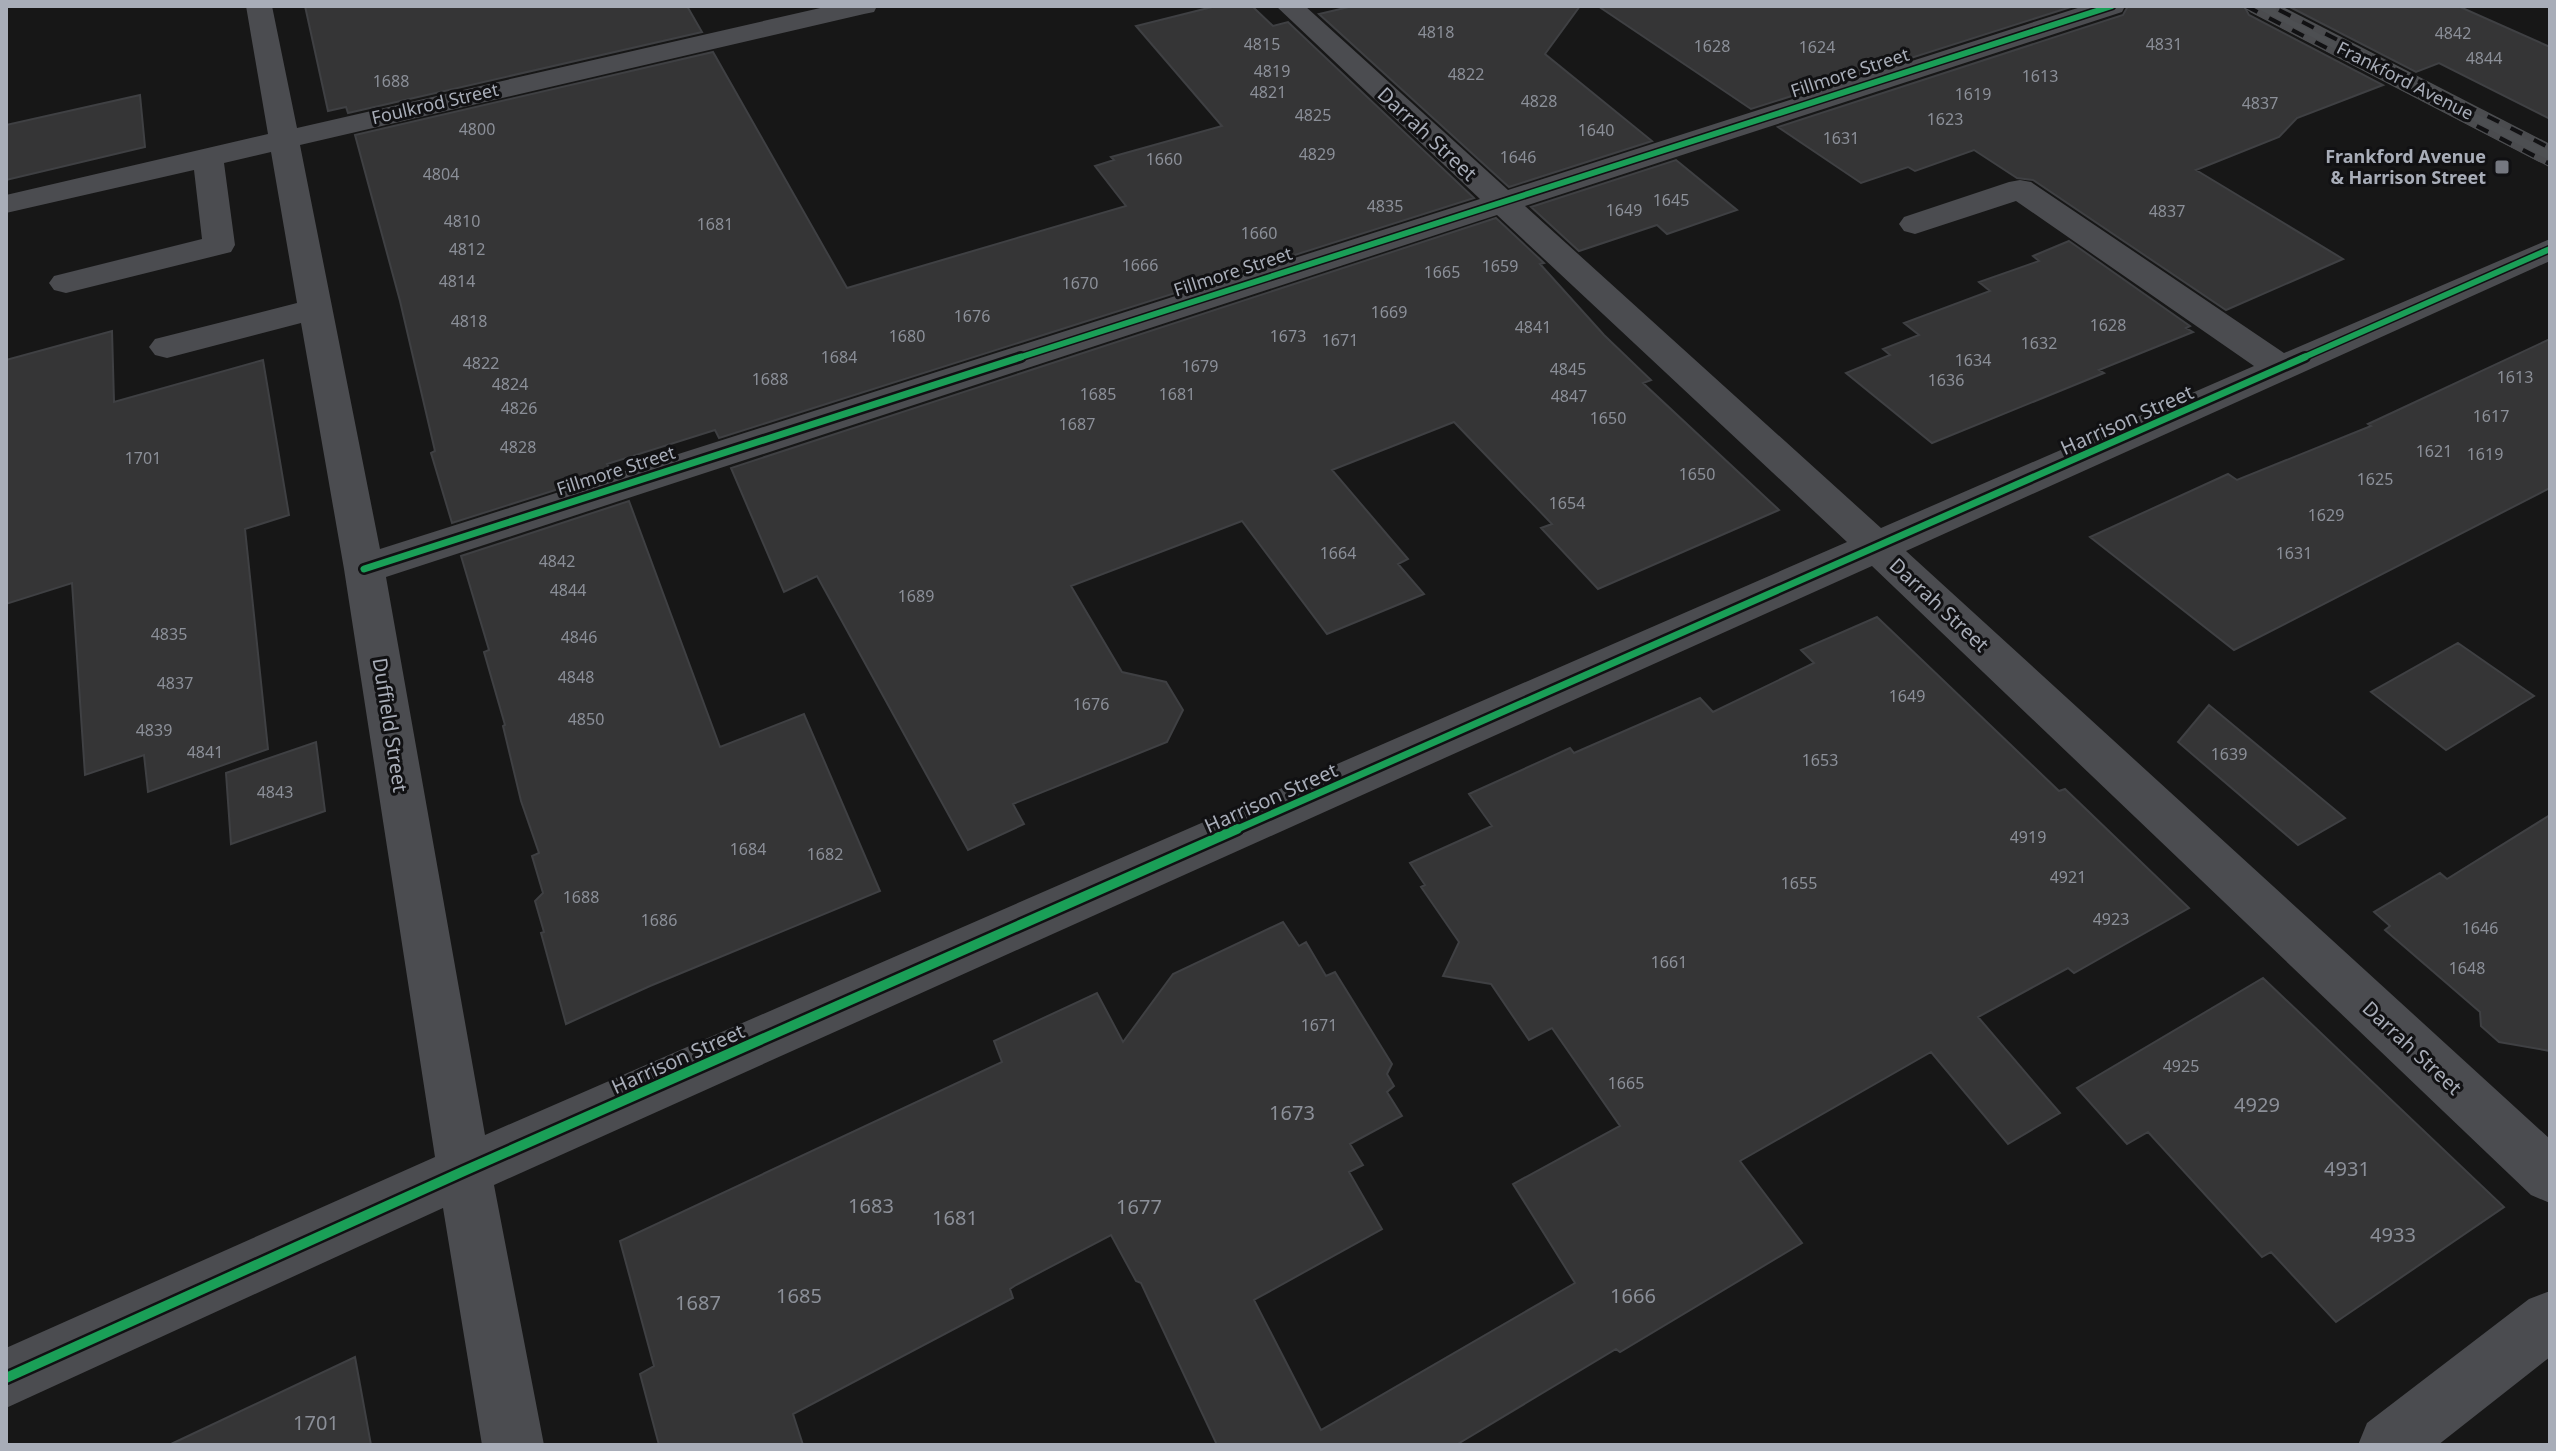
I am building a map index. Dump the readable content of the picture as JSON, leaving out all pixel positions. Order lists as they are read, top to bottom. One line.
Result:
{"streets":{"main road":["Frankford Avenue"],"street":["Fillmore Street","Foulkrod Street","Darrah Street","Harrison Street","Duffield Street"]},"crossings":[["Fillmore Street","Darrah Street"],["Fillmore Street","Duffield Street"],["Foulkrod Street","Duffield Street"],["Darrah Street","Harrison Street"],["Harrison Street","Duffield Street"]],"places":{"transit":["Frankford Avenue & Harrison Street"]},"house_numbers":["4818","4842","4815","4831","1628","1624","4844","4819","4822","1613","1688","4821","1619","4828","4837","4825","1623","4800","1640","1631","4829","1646","1660","4804","1645","4835","1649","4837","4810","1681","1660","4812","1666","1659","1665","4814","1670","1669","1676","4818","1628","4841","1680","1673","1671","1632","1684","1634","4822","1679","4845","1613","1688","1636","4824","1685","1681","4847","4826","1617","1650","1687","4828","1621","1619","1701","1650","1625","1654","1629","1664","1631","4842","4844","1689","4835","4846","4848","4837","1649","1676","4850","4839","4841","1639","1653","4843","4919","1684","1682","4921","1655","1688","4923","1686","1646","1661","1648","1671","4925","1665","4929","1673","4931","1683","1677","1681","4933","1685","1666","1687","1701"]}
